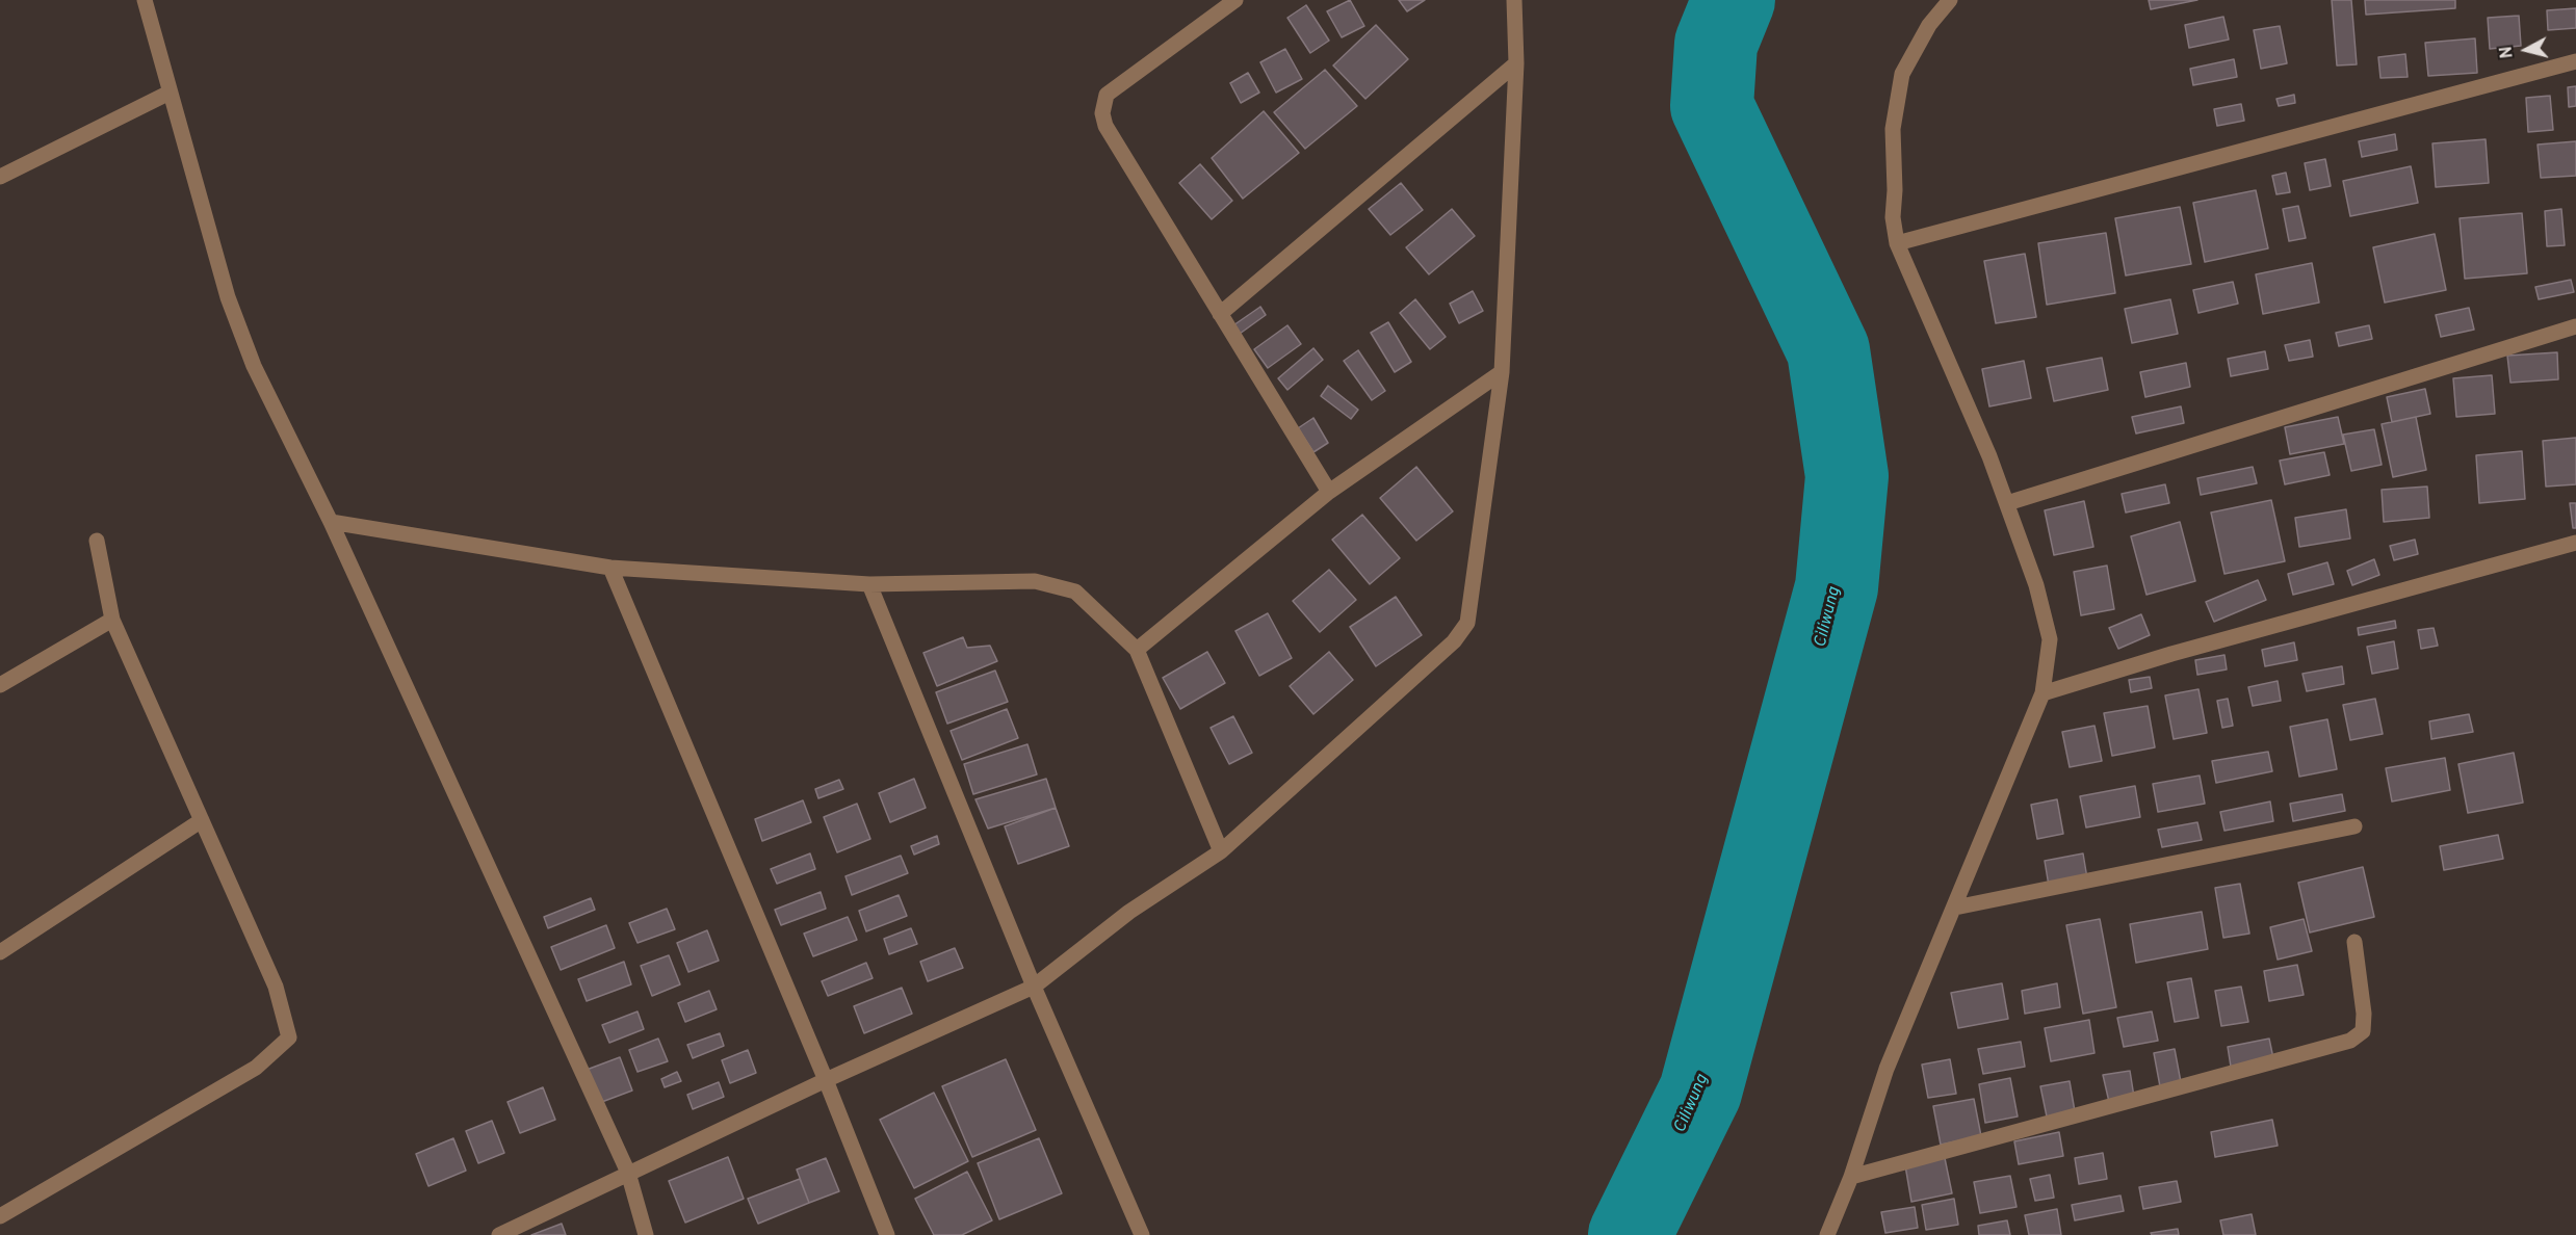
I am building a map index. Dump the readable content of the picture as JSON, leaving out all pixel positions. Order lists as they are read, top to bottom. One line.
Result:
{"water":["Ciliwung"],"north":"left"}
